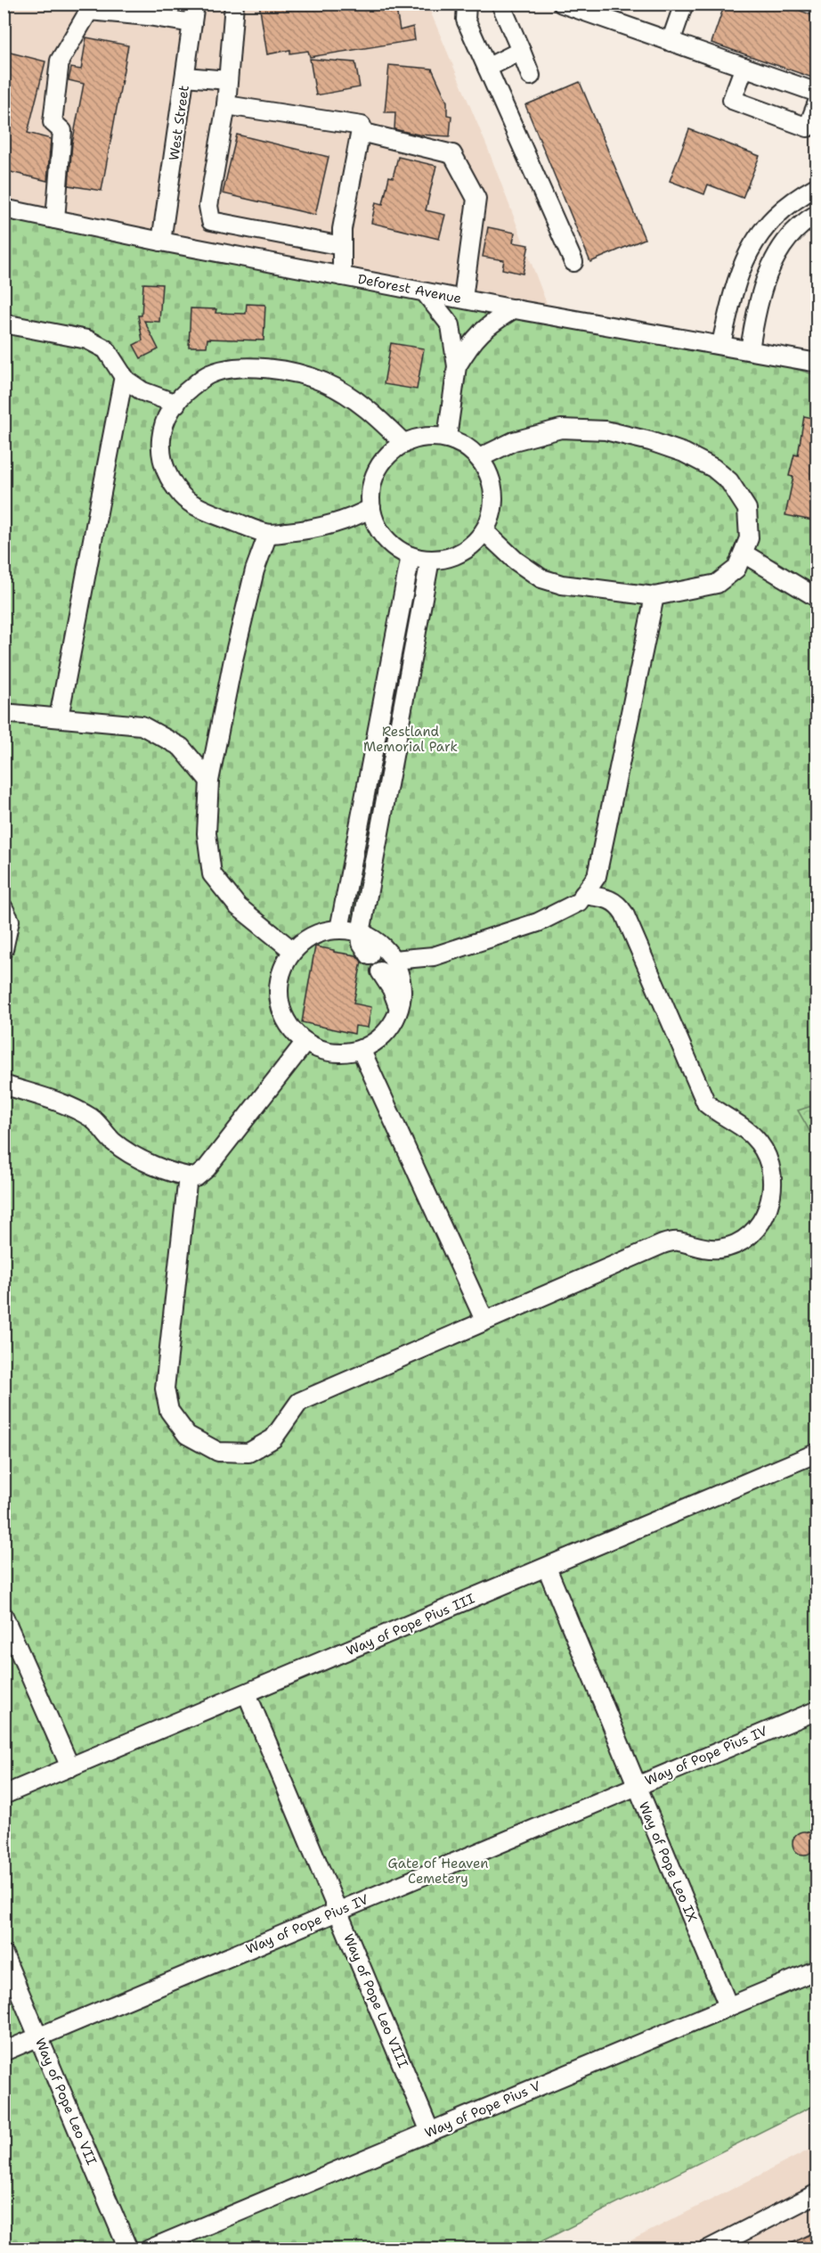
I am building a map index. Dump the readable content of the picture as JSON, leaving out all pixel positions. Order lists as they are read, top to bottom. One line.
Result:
{"streets":{"street":["West Street","Deforest Avenue","Way of Pope Pius III","Way of Pope Pius IV","Way of Pope Leo IX","Way of Pope Leo VIII","Way of Pope Leo VII","Way of Pope Pius V"]},"crossings":[["West Street","Deforest Avenue"],["Way of Pope Pius III","Way of Pope Leo IX"],["Way of Pope Pius III","Way of Pope Leo VIII"],["Way of Pope Pius IV","Way of Pope Leo IX"],["Way of Pope Pius IV","Way of Pope Leo VIII"],["Way of Pope Pius IV","Way of Pope Leo VII"],["Way of Pope Leo IX","Way of Pope Pius V"],["Way of Pope Leo VIII","Way of Pope Pius V"]],"parks":["Restland Memorial Park","Gate of Heaven Cemetery"]}
